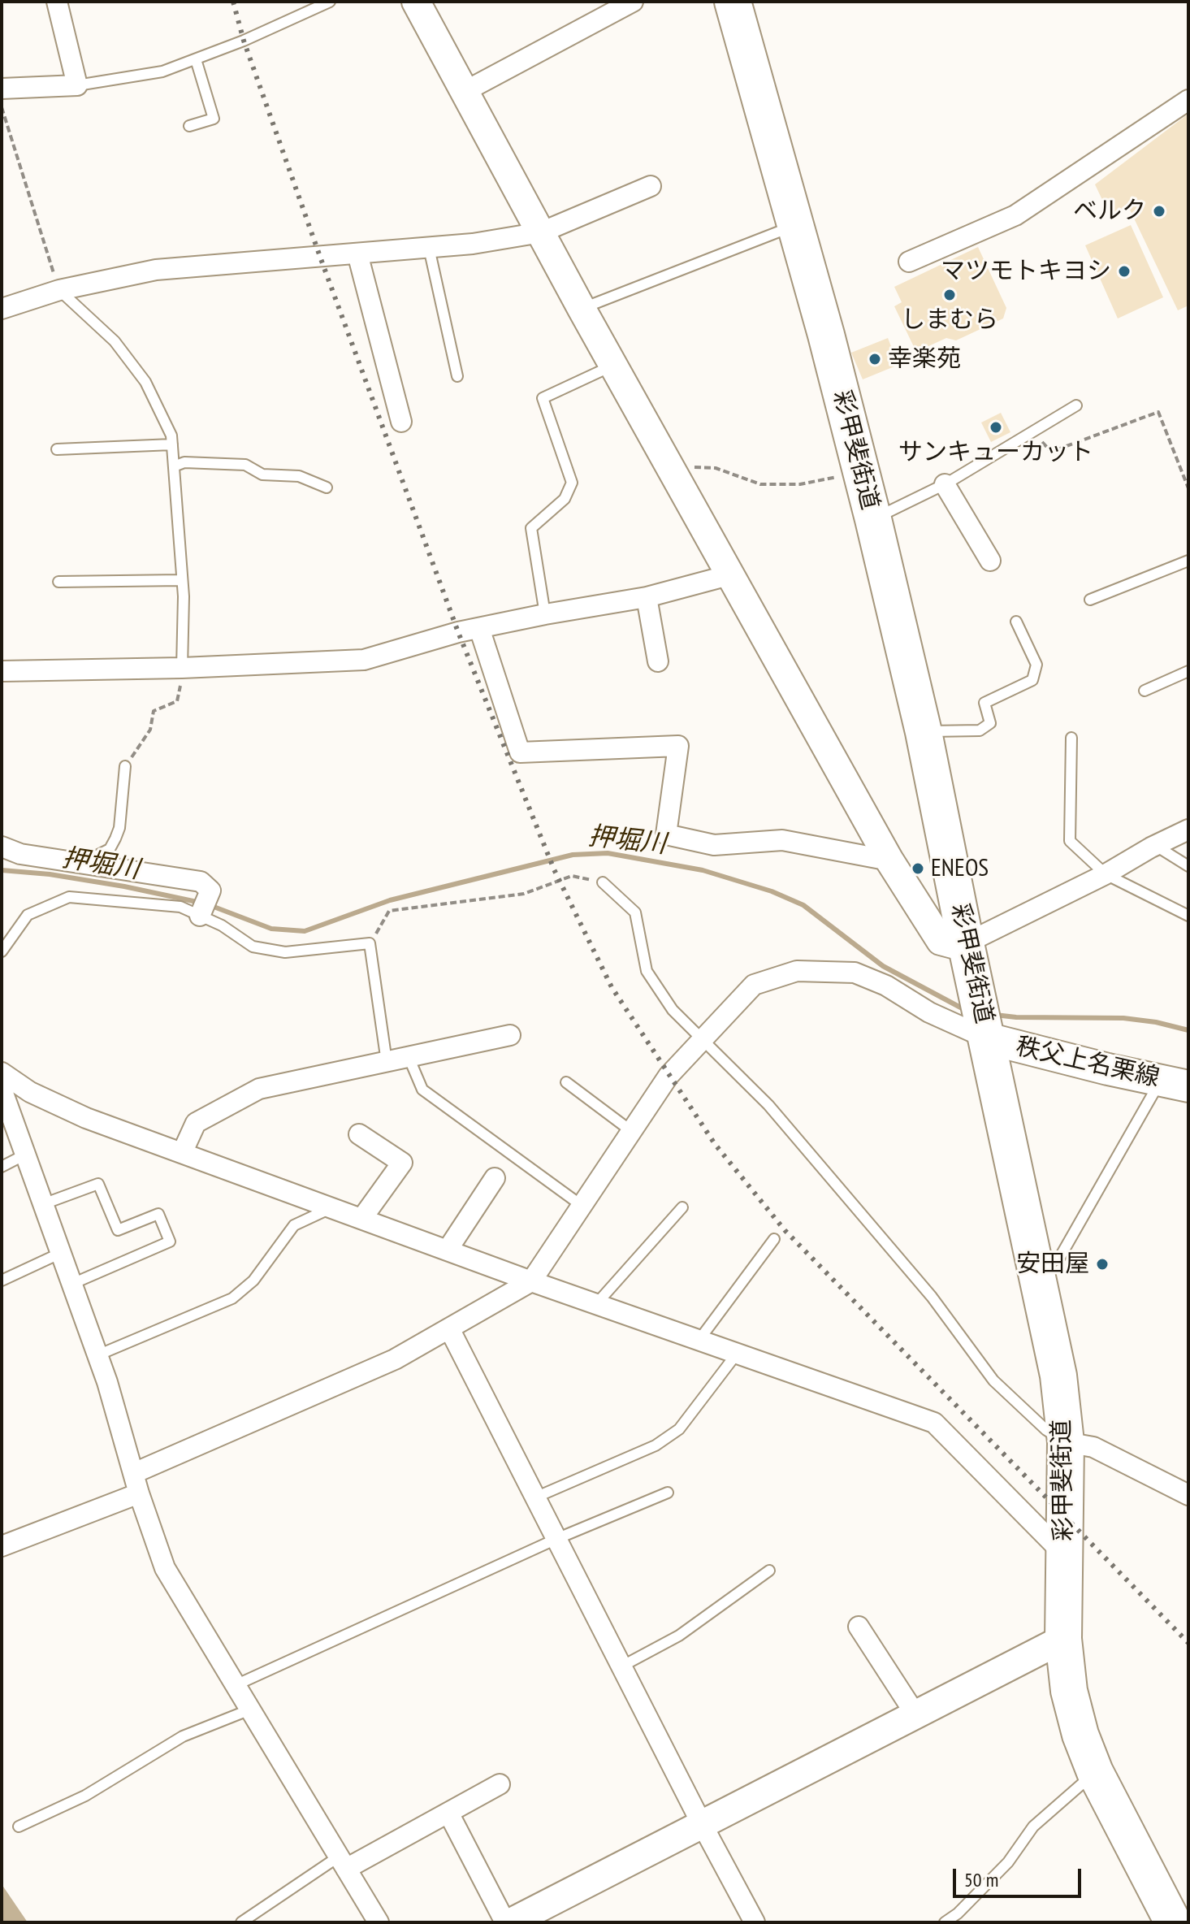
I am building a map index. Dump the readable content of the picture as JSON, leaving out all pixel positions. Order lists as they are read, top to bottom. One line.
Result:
{"streets":{"highway":["彩甲斐街道"],"main road":["秩父上名栗線"]},"crossings":[["彩甲斐街道","秩父上名栗線"]],"water":["押堀川"],"places":["ベルク","マツモトキヨシ","しまむら","幸楽苑","サンキューカット","ENEOS","安田屋"],"scale_bar":"50 m"}
